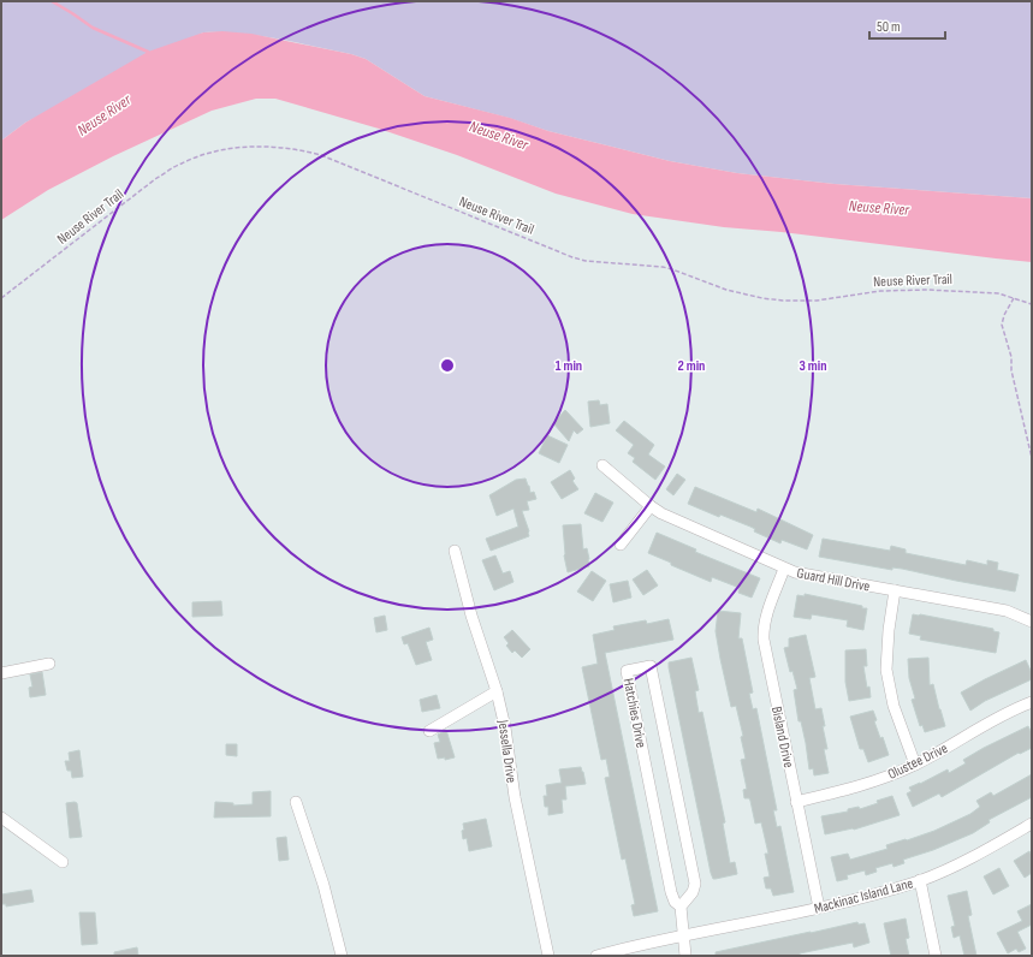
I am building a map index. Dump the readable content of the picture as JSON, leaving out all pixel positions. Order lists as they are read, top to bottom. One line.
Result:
{"streets":{"street":["Guard Hill Drive","Hatchies Drive","Bisland Drive","Jessella Drive","Olustee Drive","Mackinac Island Lane"],"path":["Neuse River Trail"]},"crossings":[["Guard Hill Drive","Bisland Drive"],["Hatchies Drive","Mackinac Island Lane"],["Bisland Drive","Olustee Drive"],["Bisland Drive","Mackinac Island Lane"]],"water":["Neuse River"],"scale_bar":"50 m","rings":["1 min","2 min","3 min"]}
